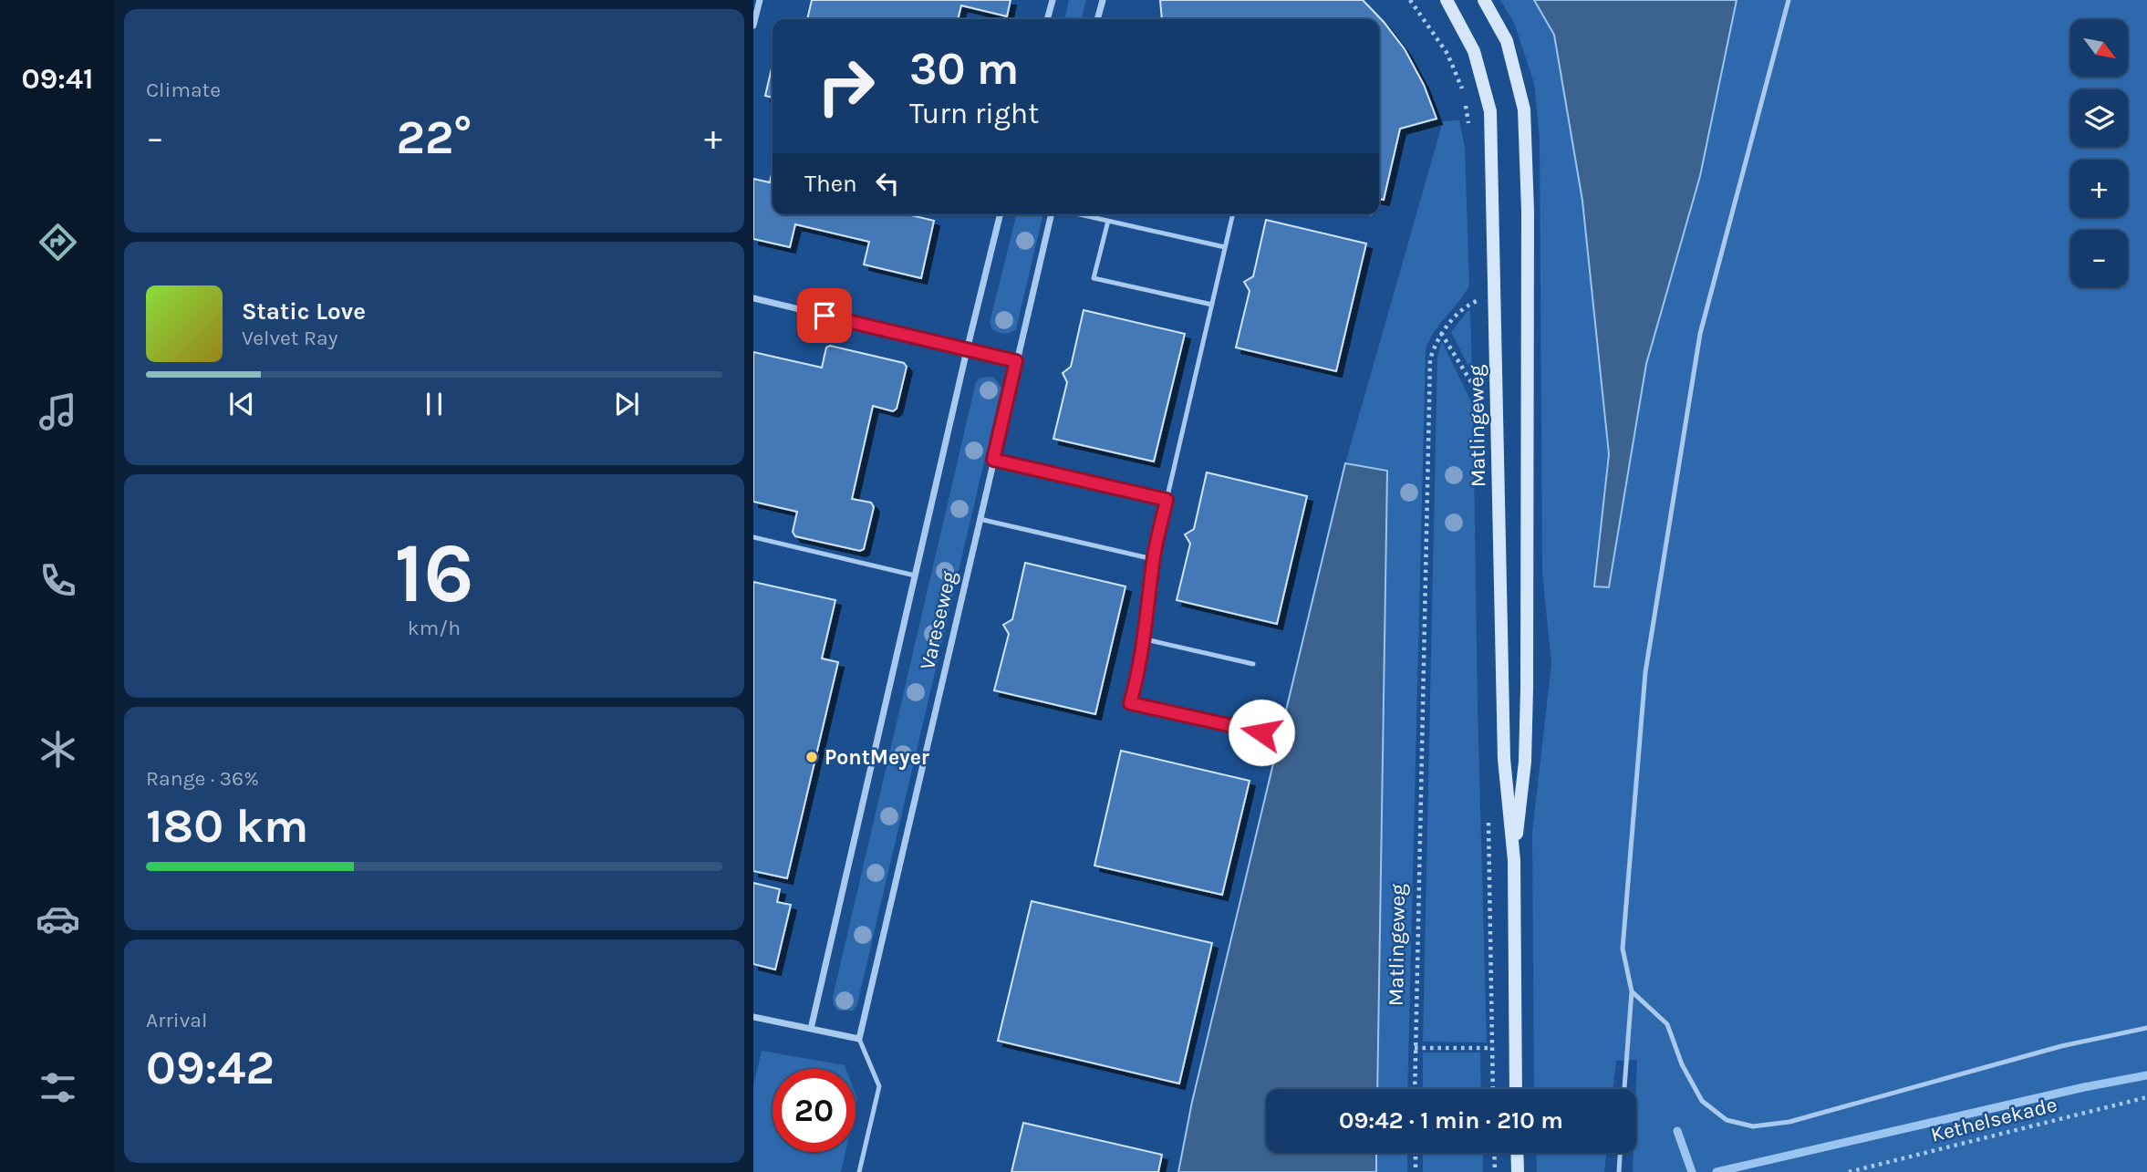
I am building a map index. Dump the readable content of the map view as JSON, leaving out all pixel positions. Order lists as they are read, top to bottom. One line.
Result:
{"streets":{"main road":["Matlingeweg"],"street":["Vareseweg"],"path":["Kethelsekade"]},"places":["PontMeyer"],"north":"bottom right","page":{"tabs":"09:41","tile":["Climate",["16","km/h"],["Range · 36%","180 km"],["Arrival","09:42"]],"map_buttons":["+","−"],"turn":["30 m","Turn right"],"heat":["−","22°","+"],"then":"Then","song":["Static Love","Velvet Ray"],"limit":"20","trip":"09:42 · 1 min · 210 m"}}
